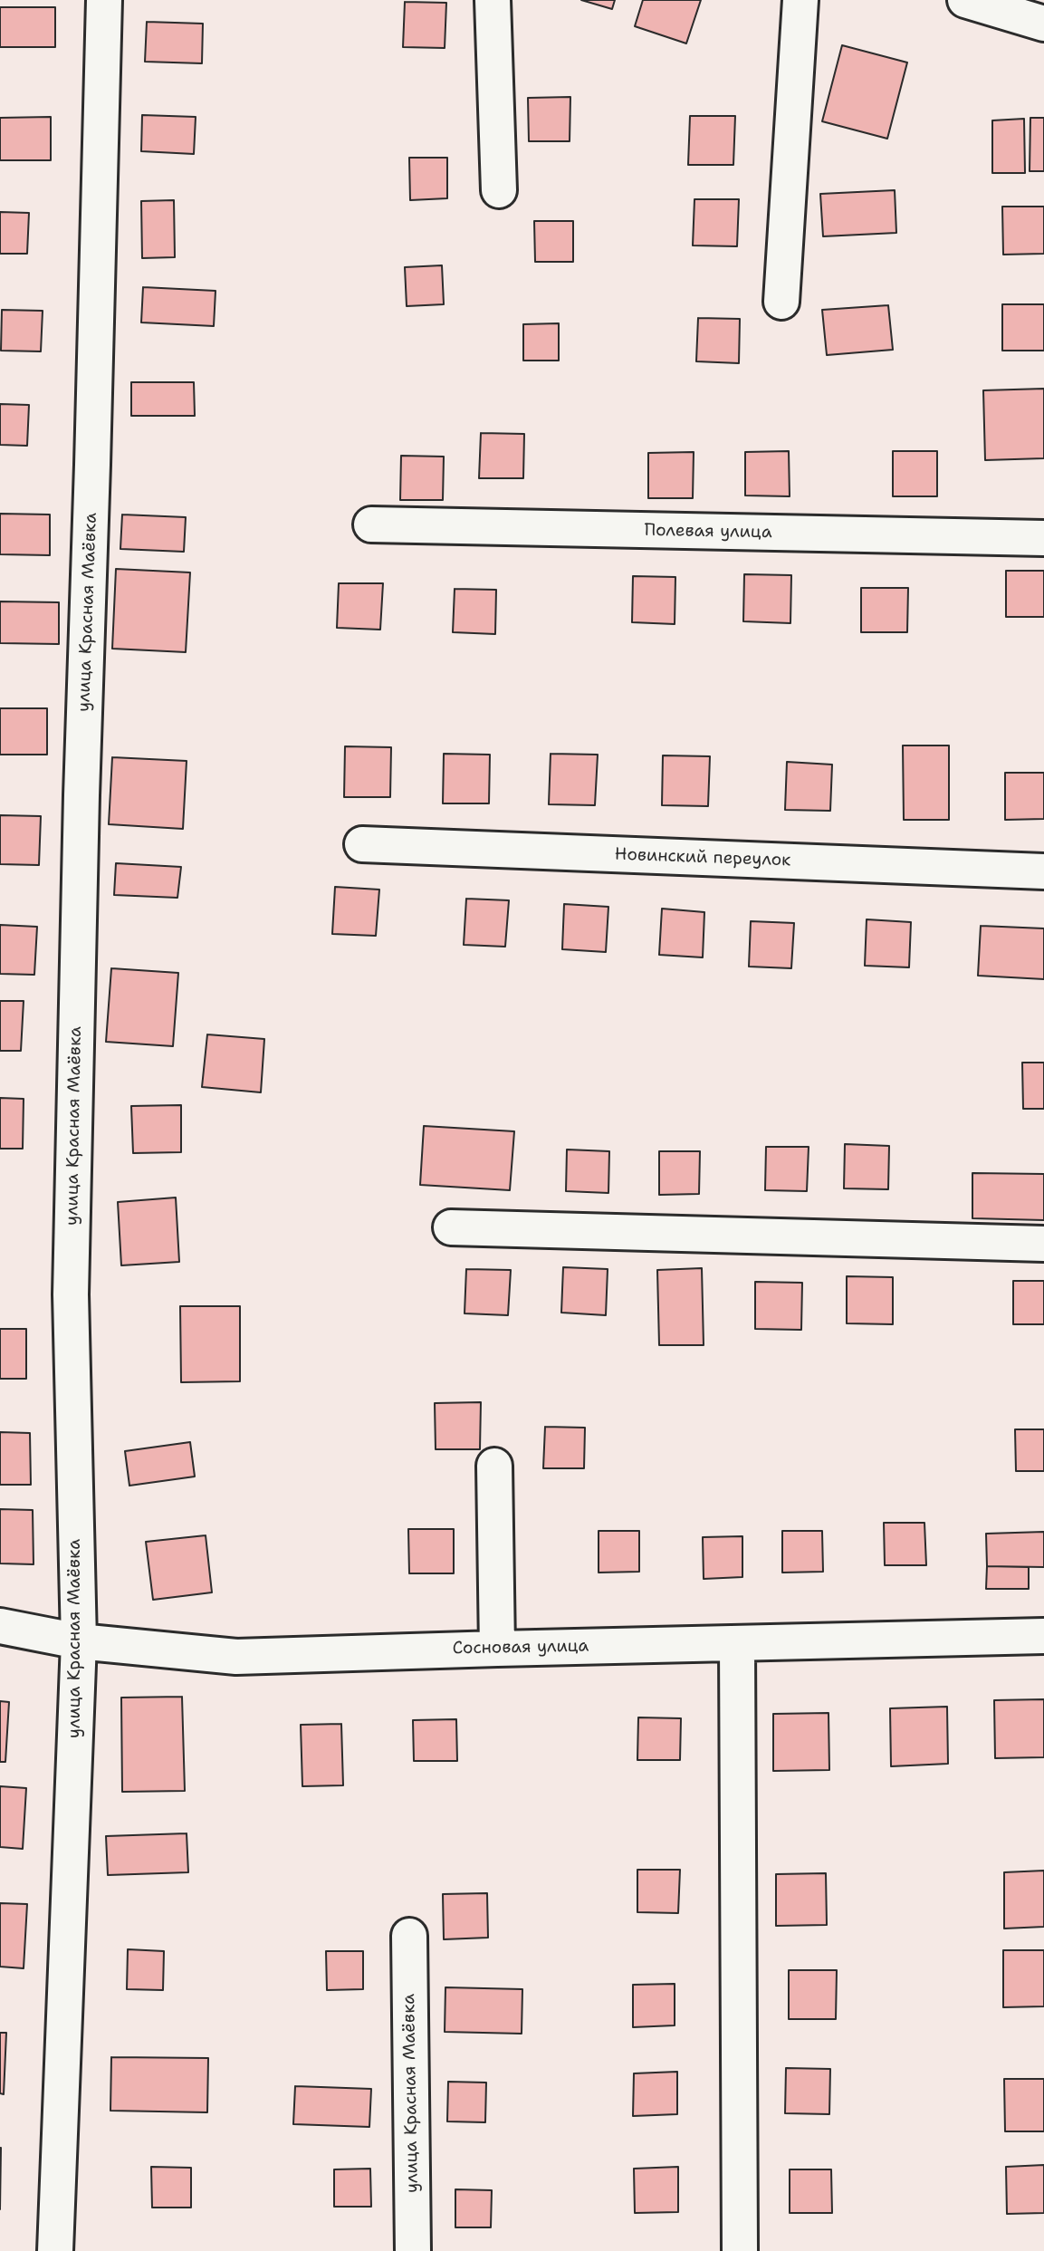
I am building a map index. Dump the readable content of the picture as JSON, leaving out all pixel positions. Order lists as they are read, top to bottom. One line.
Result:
{"streets":{"street":["Полевая улица","улица Красная Маёвка","Новинский переулок","Сосновая улица"]},"crossings":[["улица Красная Маёвка","Сосновая улица"]]}
